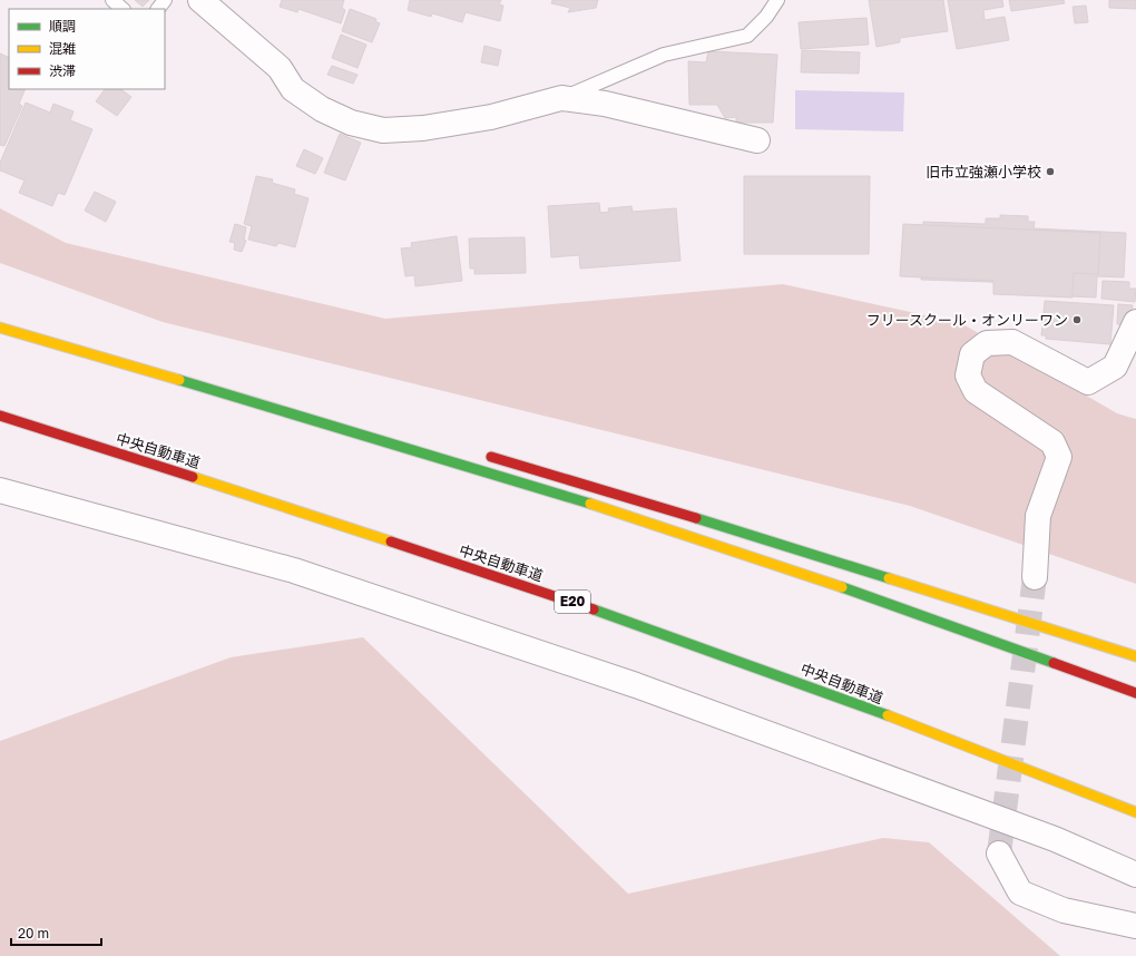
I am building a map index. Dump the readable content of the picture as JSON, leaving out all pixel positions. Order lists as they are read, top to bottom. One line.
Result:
{"streets":{"highway":["中央自動車道","E20"]},"places":["旧市立強瀬小学校","フリースクール・オンリーワン"],"legend":["順調","混雑","渋滞"],"scale_bar":"20 m"}
